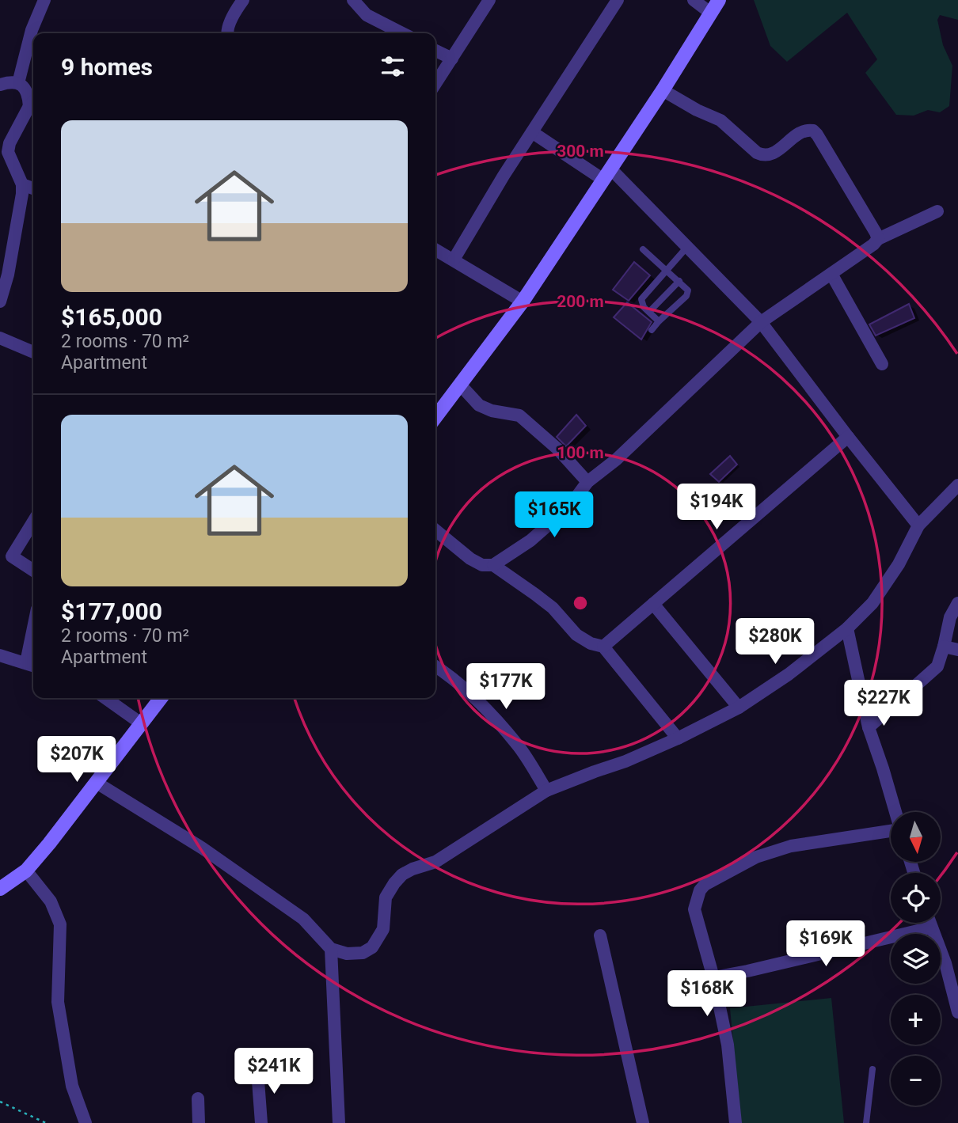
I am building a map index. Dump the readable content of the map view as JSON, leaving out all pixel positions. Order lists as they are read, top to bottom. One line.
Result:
{"north":"bottom","page":{"heading":"9 homes","list":[{"name":"$165,000","note":"2 rooms · 70 m² · Apartment"},{"name":"$177,000","note":"2 rooms · 70 m² · Apartment"}],"price":["$194K","$165K","$280K","$177K","$227K","$207K","$169K","$168K","$241K"],"map_buttons":["+","−"]},"rings":["300 m","200 m","100 m"]}
